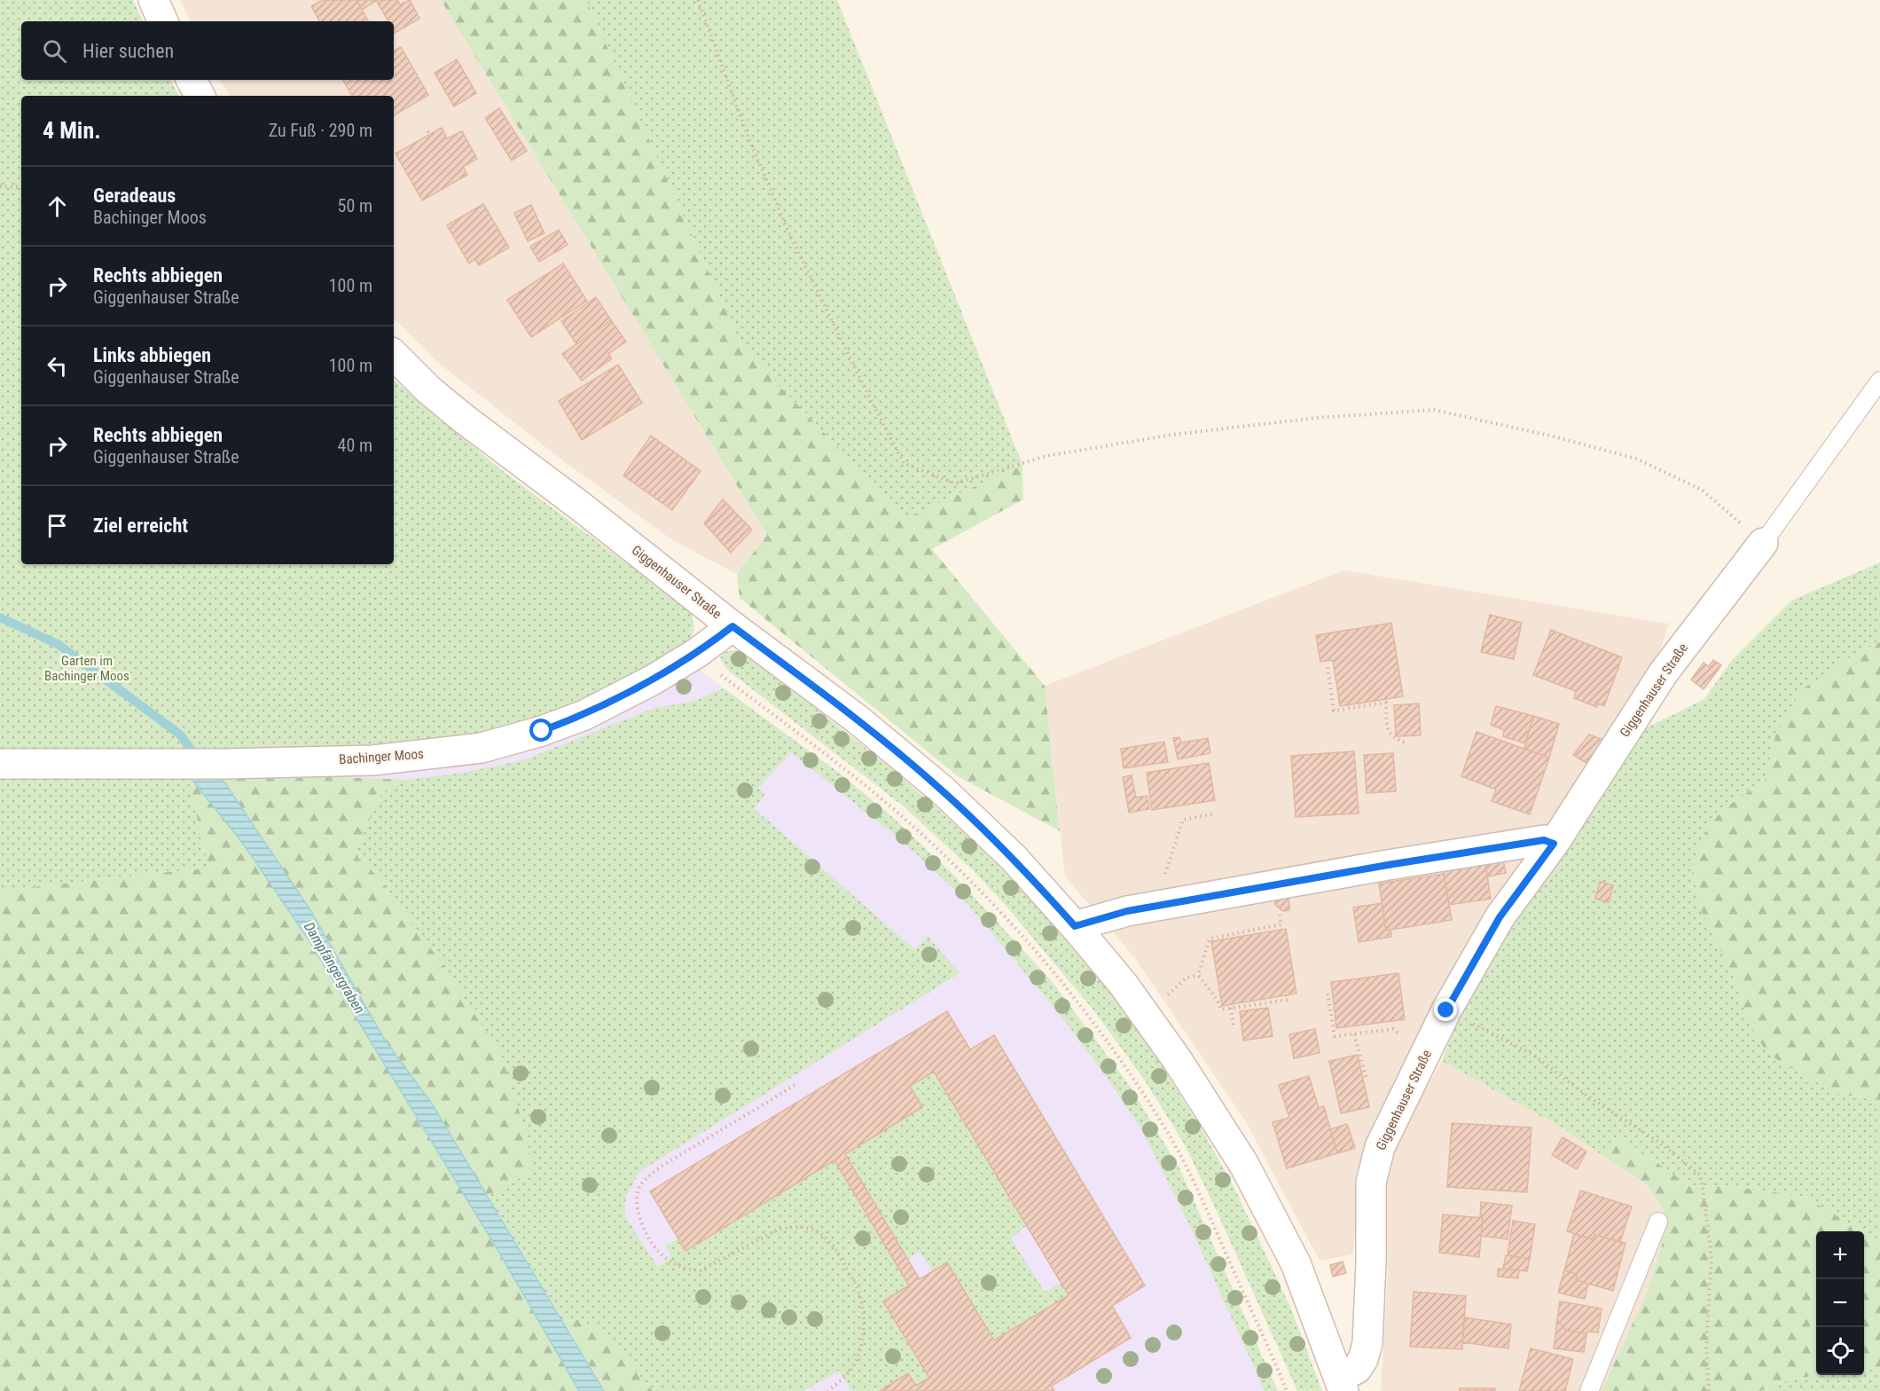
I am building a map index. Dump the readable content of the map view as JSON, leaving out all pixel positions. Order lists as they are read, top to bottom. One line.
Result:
{"streets":{"street":["Giggenhauser Straße","Bachinger Moos"]},"crossings":[["Giggenhauser Straße","Bachinger Moos"]],"water":["Dampfängergraben"],"parks":["Garten im Bachinger Moos"],"page":{"search":"Hier suchen","heading":["4 Min.","Zu Fuß · 290 m"],"list":[["Geradeaus","Bachinger Moos","50 m"],["Rechts abbiegen","Giggenhauser Straße","100 m"],["Links abbiegen","Giggenhauser Straße","100 m"],["Rechts abbiegen","Giggenhauser Straße","40 m"],"Ziel erreicht"],"map_buttons":["+","−"]}}
